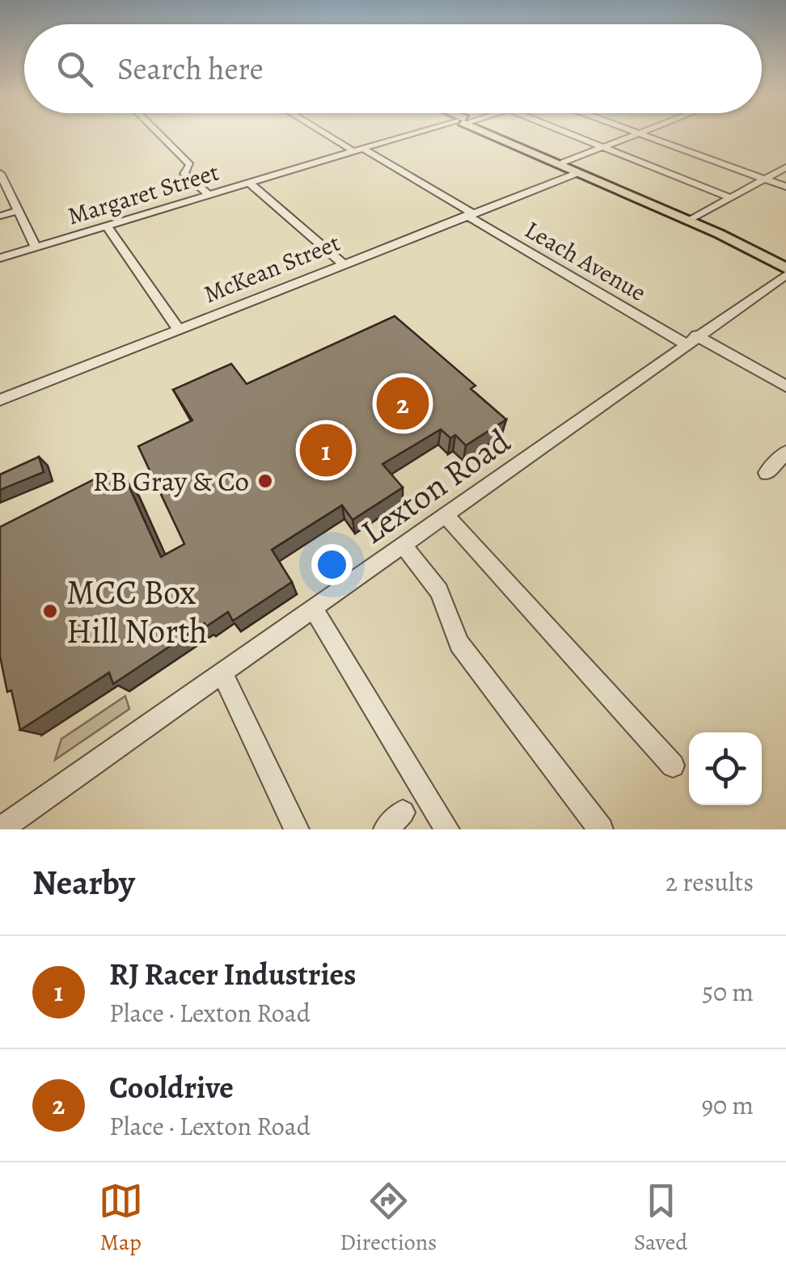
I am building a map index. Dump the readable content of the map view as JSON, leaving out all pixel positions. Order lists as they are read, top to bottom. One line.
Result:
{"streets":{"street":["Margaret Street","Leach Avenue","McKean Street","Lexton Road"]},"crossings":[["Margaret Street","Leach Avenue"],["Leach Avenue","McKean Street"],["Leach Avenue","Lexton Road"]],"places":["RB Gray & Co","MCC Box Hill North"],"page":{"search":"Search here","pins":["2","1"],"heading":["Nearby","2 results"],"list":[{"mark":"1","name":"RJ Racer Industries","note":"Place · Lexton Road","value":"50 m"},{"mark":"2","name":"Cooldrive","note":"Place · Lexton Road","value":"90 m"}],"nav":["Map","Directions","Saved"]}}
